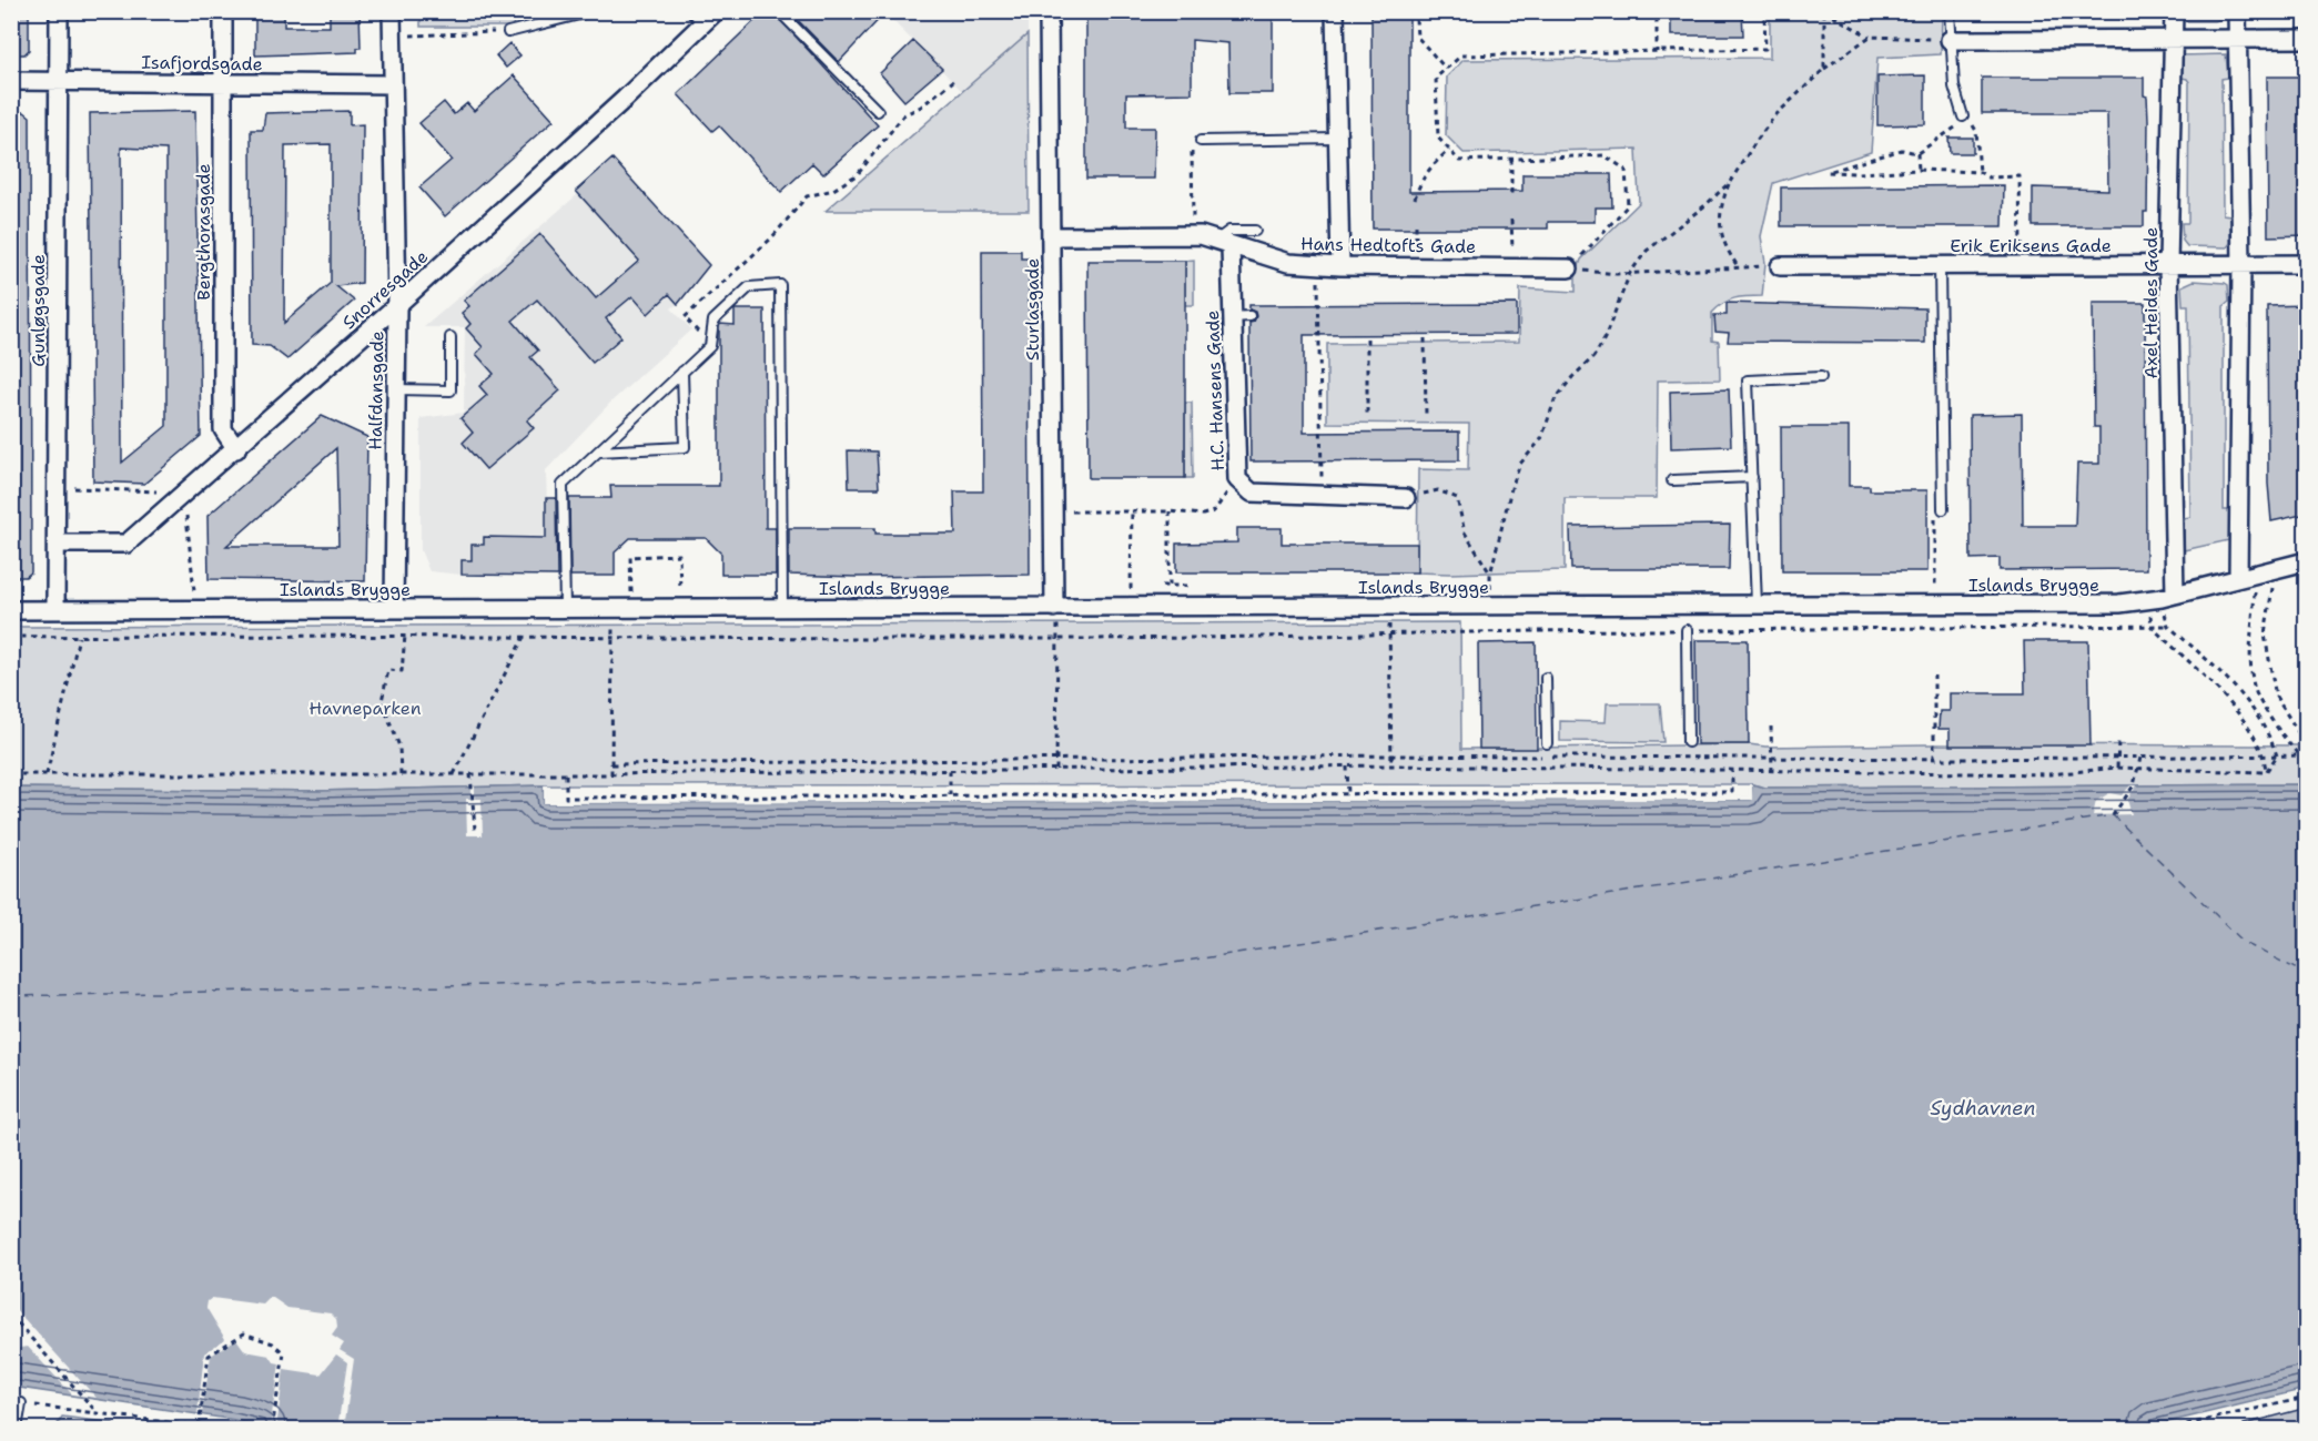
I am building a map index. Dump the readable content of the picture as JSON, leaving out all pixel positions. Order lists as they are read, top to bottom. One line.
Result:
{"streets":{"street":["Isafjordsgade","Bergthorasgade","Hans Hedtofts Gade","Erik Eriksens Gade","Snorresgade","Axel Heides Gade","Sturlasgade","Gunløgsgade","Halfdansgade","H.C. Hansens Gade","Islands Brygge"]},"crossings":[["Isafjordsgade","Bergthorasgade"],["Isafjordsgade","Gunløgsgade"],["Isafjordsgade","Halfdansgade"],["Bergthorasgade","Snorresgade"],["Hans Hedtofts Gade","Sturlasgade"],["Hans Hedtofts Gade","H.C. Hansens Gade"],["Erik Eriksens Gade","Axel Heides Gade"],["Snorresgade","Gunløgsgade"],["Snorresgade","Halfdansgade"],["Axel Heides Gade","Islands Brygge"],["Sturlasgade","Islands Brygge"],["Gunløgsgade","Islands Brygge"],["Halfdansgade","Islands Brygge"]],"water":["Sydhavnen"],"parks":["Havneparken"]}
